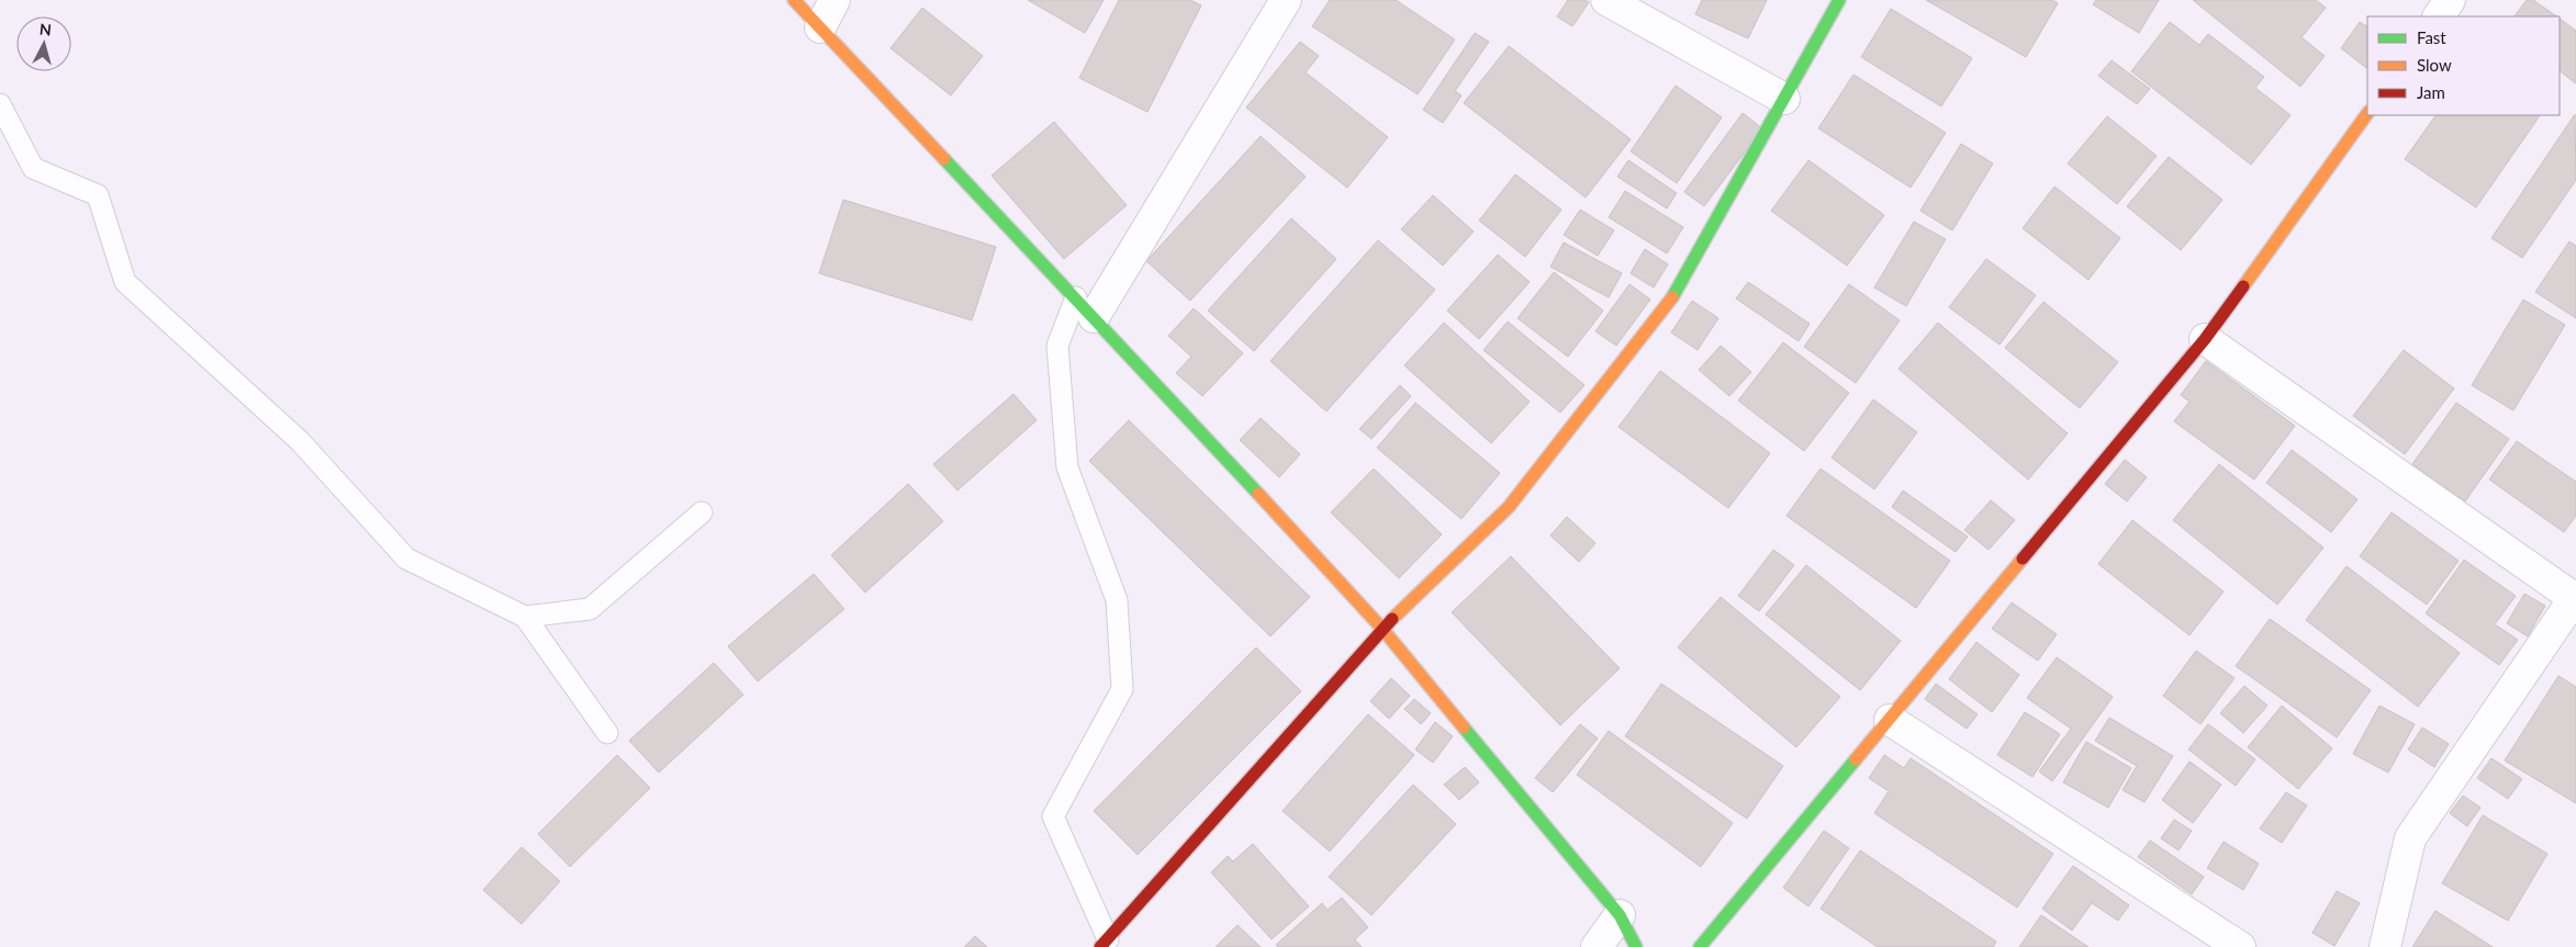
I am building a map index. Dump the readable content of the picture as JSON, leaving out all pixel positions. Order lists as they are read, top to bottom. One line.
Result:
{"legend":["Fast","Slow","Jam"],"north":"top"}
